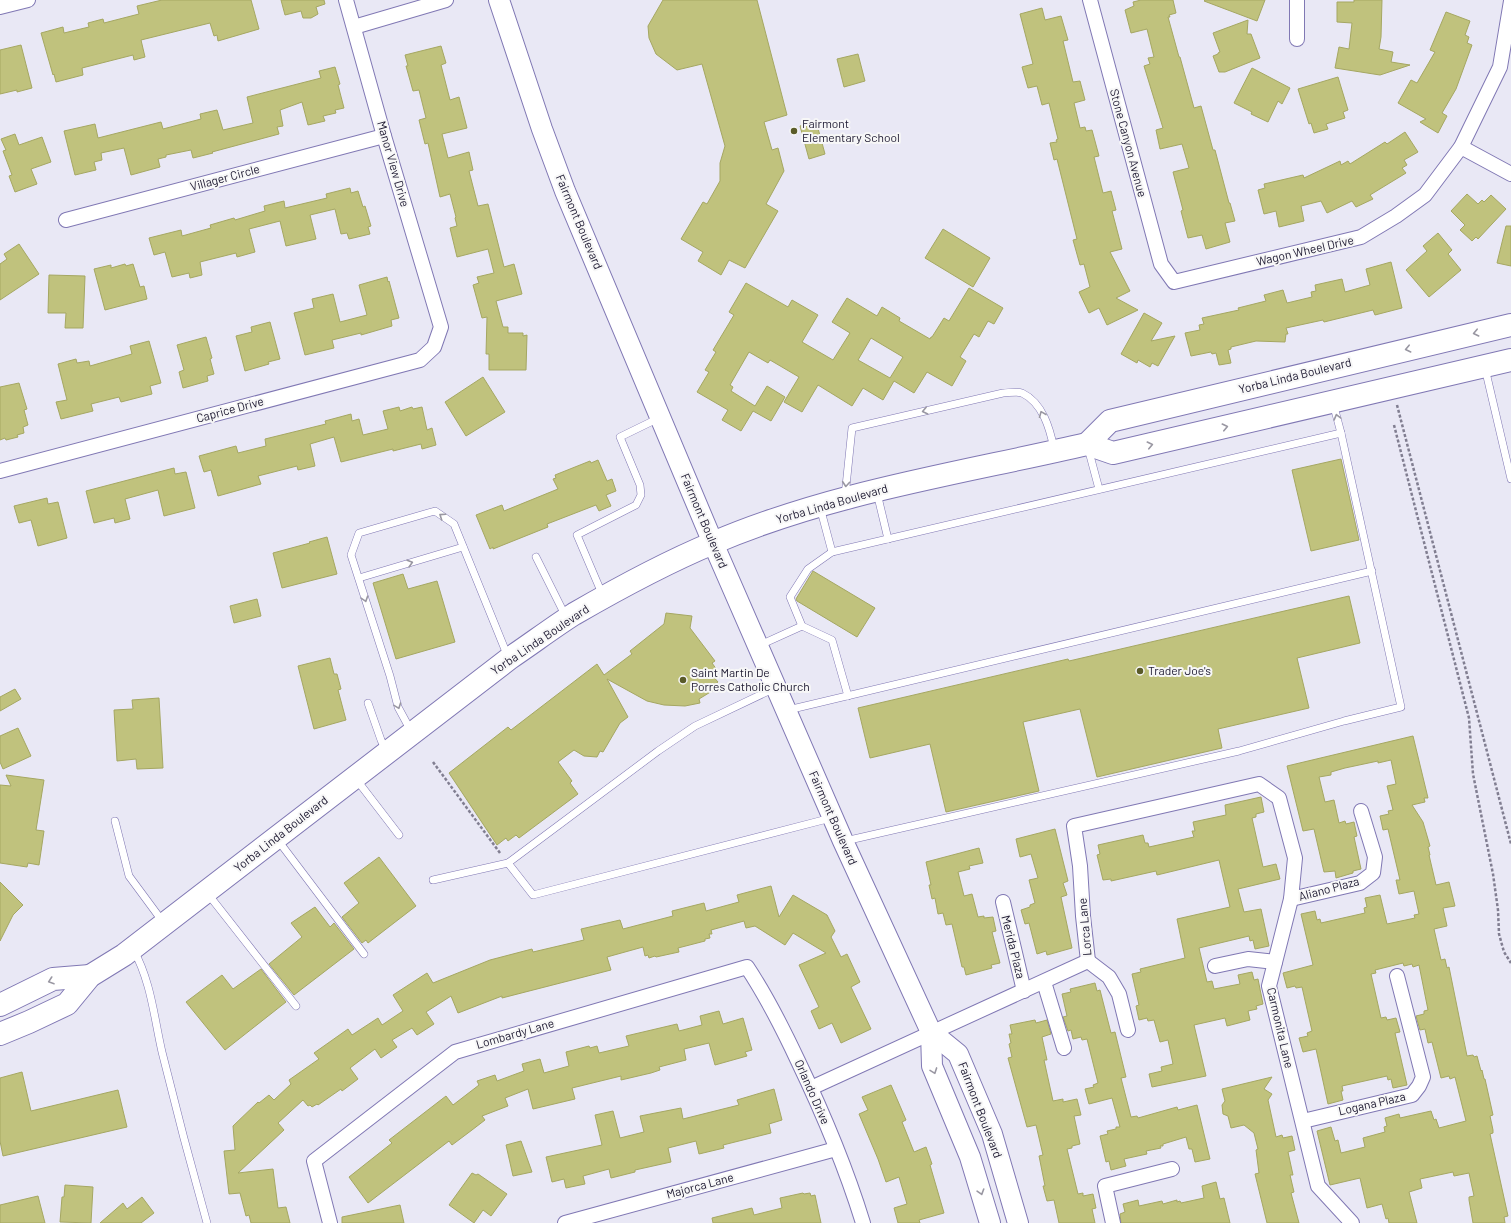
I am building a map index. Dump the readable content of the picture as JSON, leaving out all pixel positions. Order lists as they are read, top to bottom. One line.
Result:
{"streets":{"main road":["Fairmont Boulevard","Yorba Linda Boulevard"],"street":["Stone Canyon Avenue","Manor View Drive","Villager Circle","Wagon Wheel Drive","Caprice Drive","Aliano Plaza","Lorca Lane","Merida Plaza","Carmonita Lane","Lombardy Lane","Orlando Drive","Logana Plaza","Majorca Lane"]},"crossings":[["Stone Canyon Avenue","Wagon Wheel Drive"],["Manor View Drive","Villager Circle"],["Manor View Drive","Caprice Drive"],["Fairmont Boulevard","Yorba Linda Boulevard"],["Fairmont Boulevard","Lorca Lane"],["Aliano Plaza","Carmonita Lane"],["Lorca Lane","Merida Plaza"],["Lorca Lane","Carmonita Lane"],["Lorca Lane","Orlando Drive"],["Carmonita Lane","Logana Plaza"],["Lombardy Lane","Orlando Drive"],["Orlando Drive","Majorca Lane"]],"places":["Fairmont Elementary School","Trader Joe's","Saint Martin De Porres Catholic Church"]}
